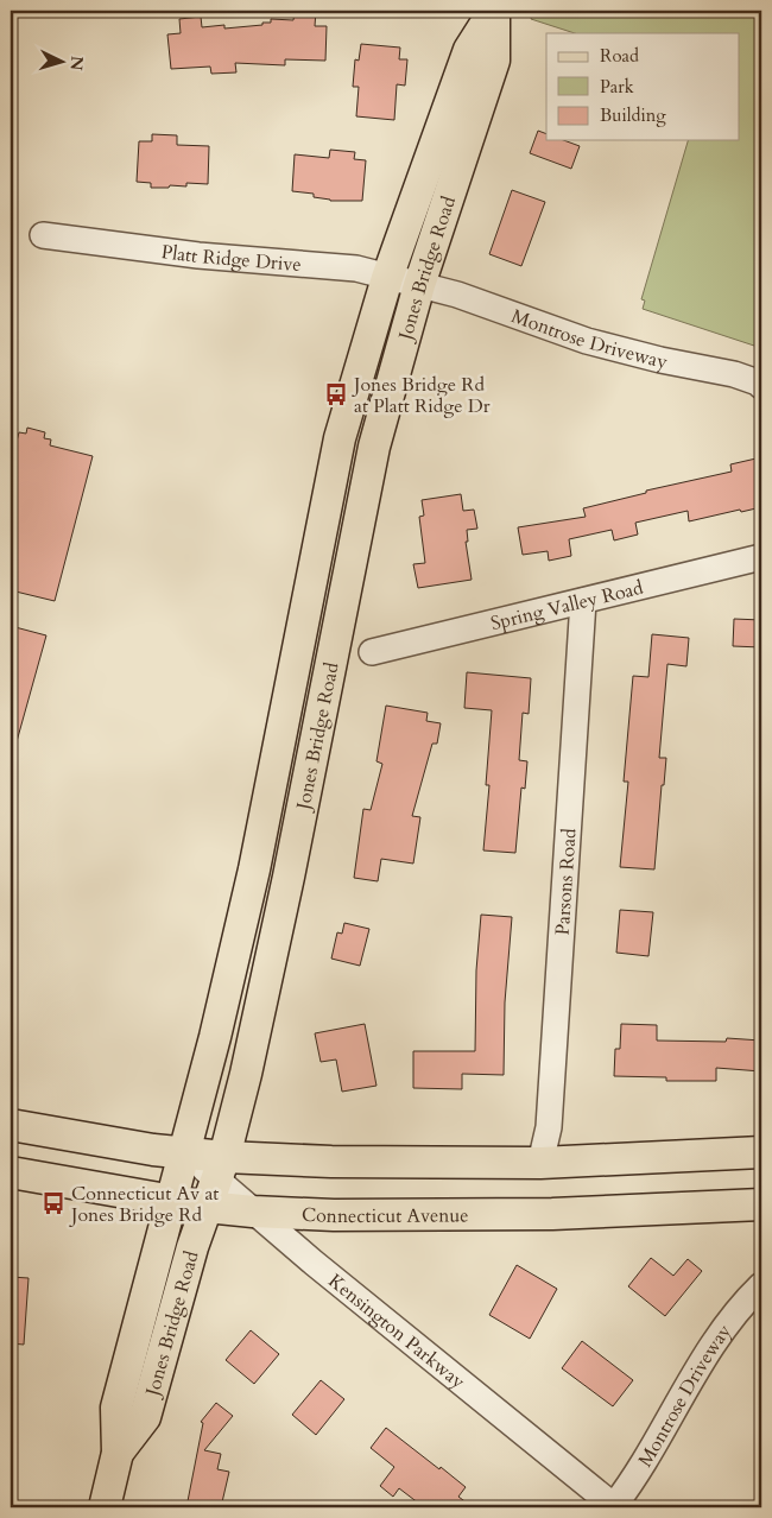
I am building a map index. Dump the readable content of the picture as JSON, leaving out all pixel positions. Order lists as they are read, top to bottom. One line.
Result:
{"streets":{"main road":["Jones Bridge Road","Connecticut Avenue"],"street":["Platt Ridge Drive","Montrose Driveway","Spring Valley Road","Parsons Road","Kensington Parkway"]},"crossings":[["Platt Ridge Drive","Jones Bridge Road"],["Platt Ridge Drive","Montrose Driveway"],["Jones Bridge Road","Montrose Driveway"],["Jones Bridge Road","Connecticut Avenue"],["Montrose Driveway","Kensington Parkway"],["Spring Valley Road","Parsons Road"],["Parsons Road","Connecticut Avenue"],["Connecticut Avenue","Kensington Parkway"]],"places":{"bus stop":["Jones Bridge Rd at Platt Ridge Dr","Connecticut Av at Jones Bridge Rd"]},"legend":["Road","Park","Building"],"north":"right"}
